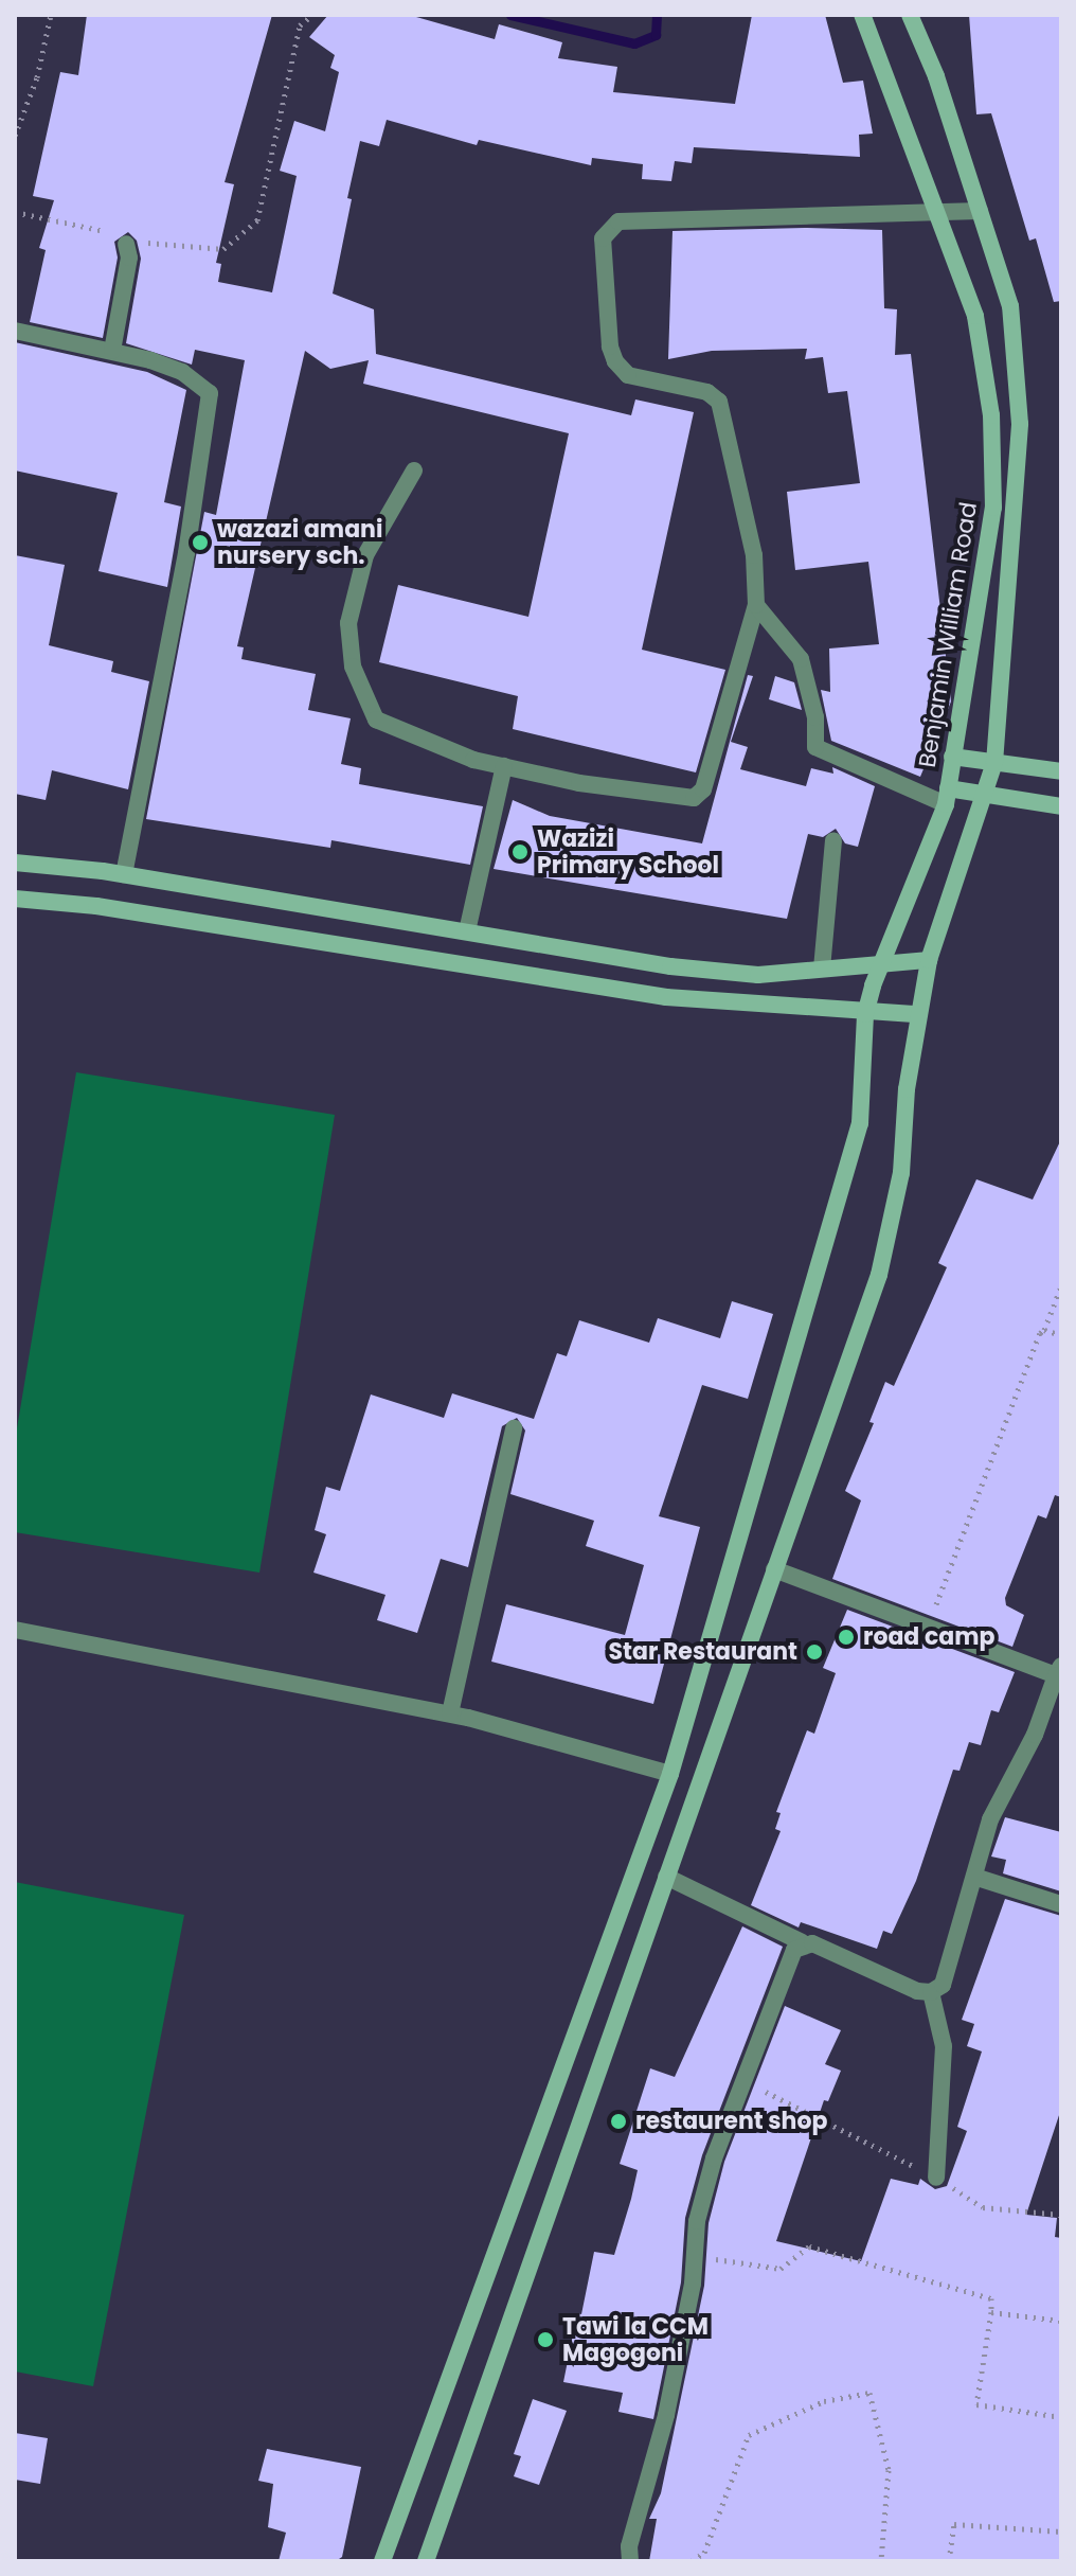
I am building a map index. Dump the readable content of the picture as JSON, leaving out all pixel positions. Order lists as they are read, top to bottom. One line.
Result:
{"streets":{"main road":["Benjamin William Road"]},"places":["wazazi amani nursery sch.","Wazizi Primary School","road camp","Star Restaurant","restaurent shop","Tawi la CCM Magogoni"]}
